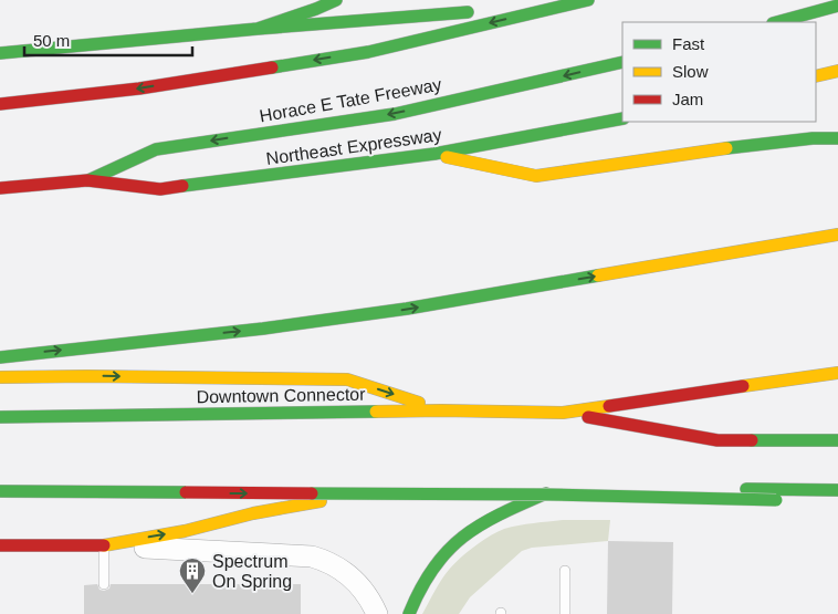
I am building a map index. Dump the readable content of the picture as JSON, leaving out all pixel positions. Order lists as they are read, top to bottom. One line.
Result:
{"streets":{"main road":["Horace E Tate Freeway","Northeast Expressway","Downtown Connector"]},"crossings":[["Horace E Tate Freeway","Northeast Expressway"]],"places":{"building":["Spectrum On Spring"]},"legend":["Fast","Slow","Jam"],"scale_bar":"50 m"}
